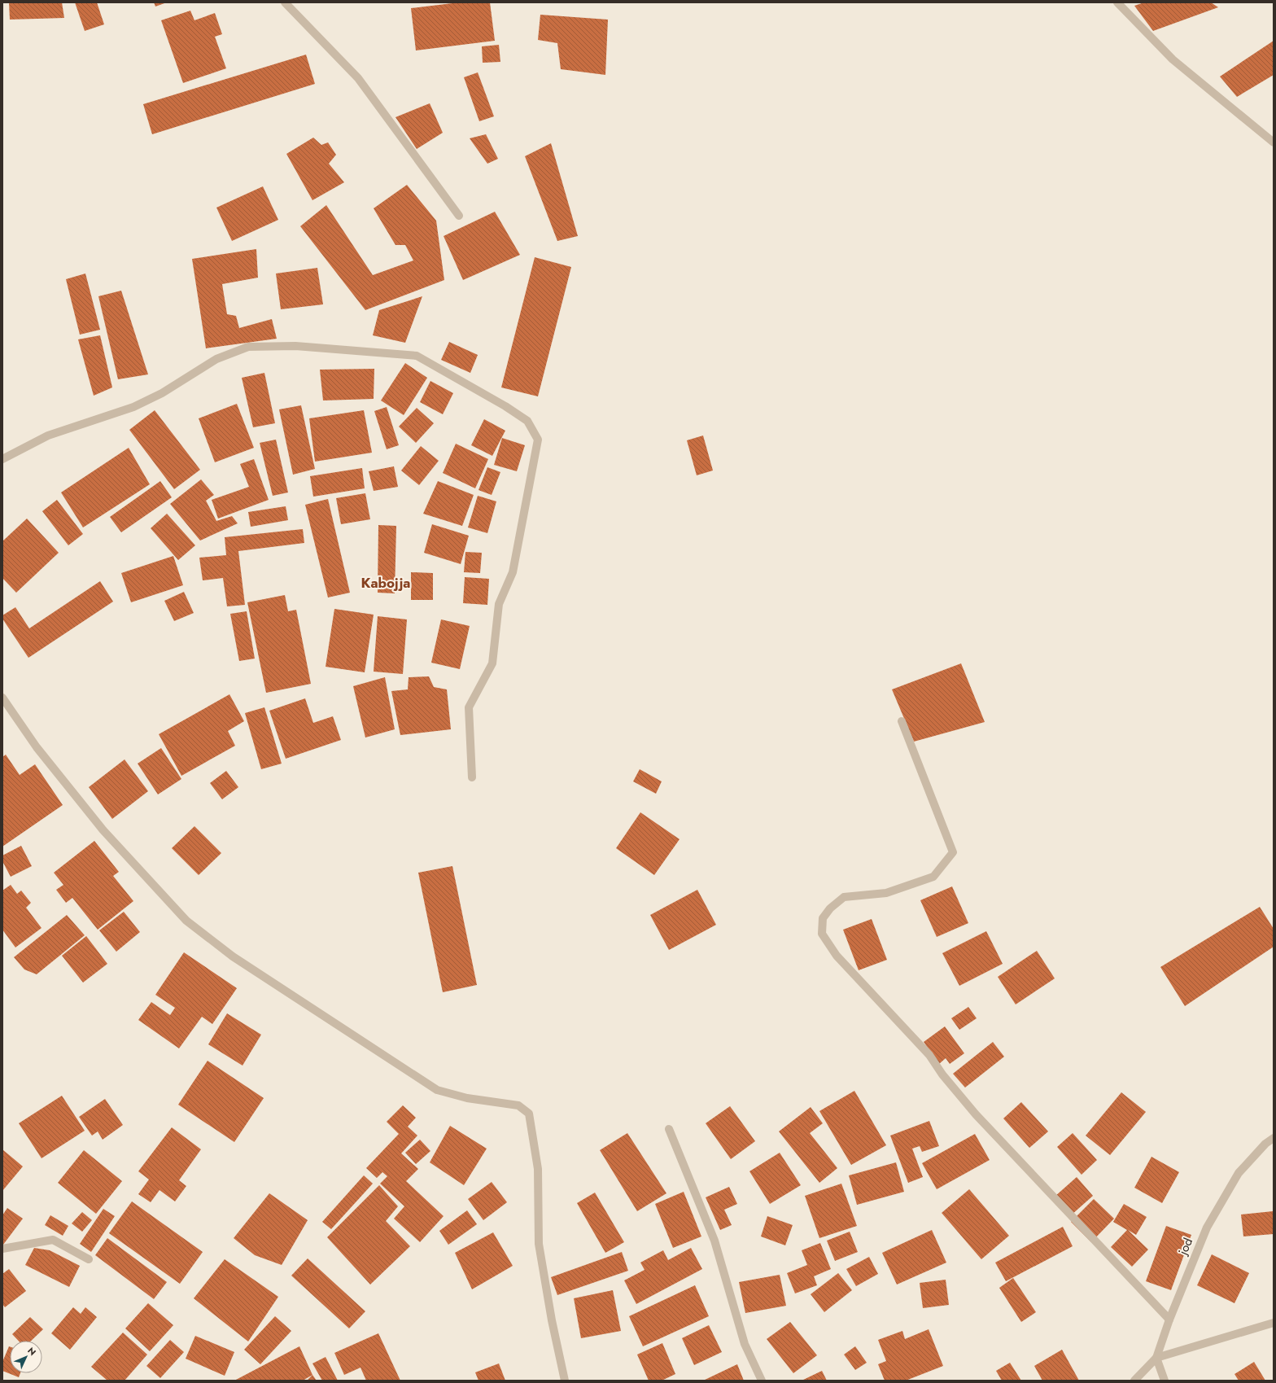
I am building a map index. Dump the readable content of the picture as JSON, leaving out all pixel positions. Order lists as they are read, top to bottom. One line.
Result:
{"streets":{"street":["jod"]},"districts":["Kabojja"],"north":"top right"}
